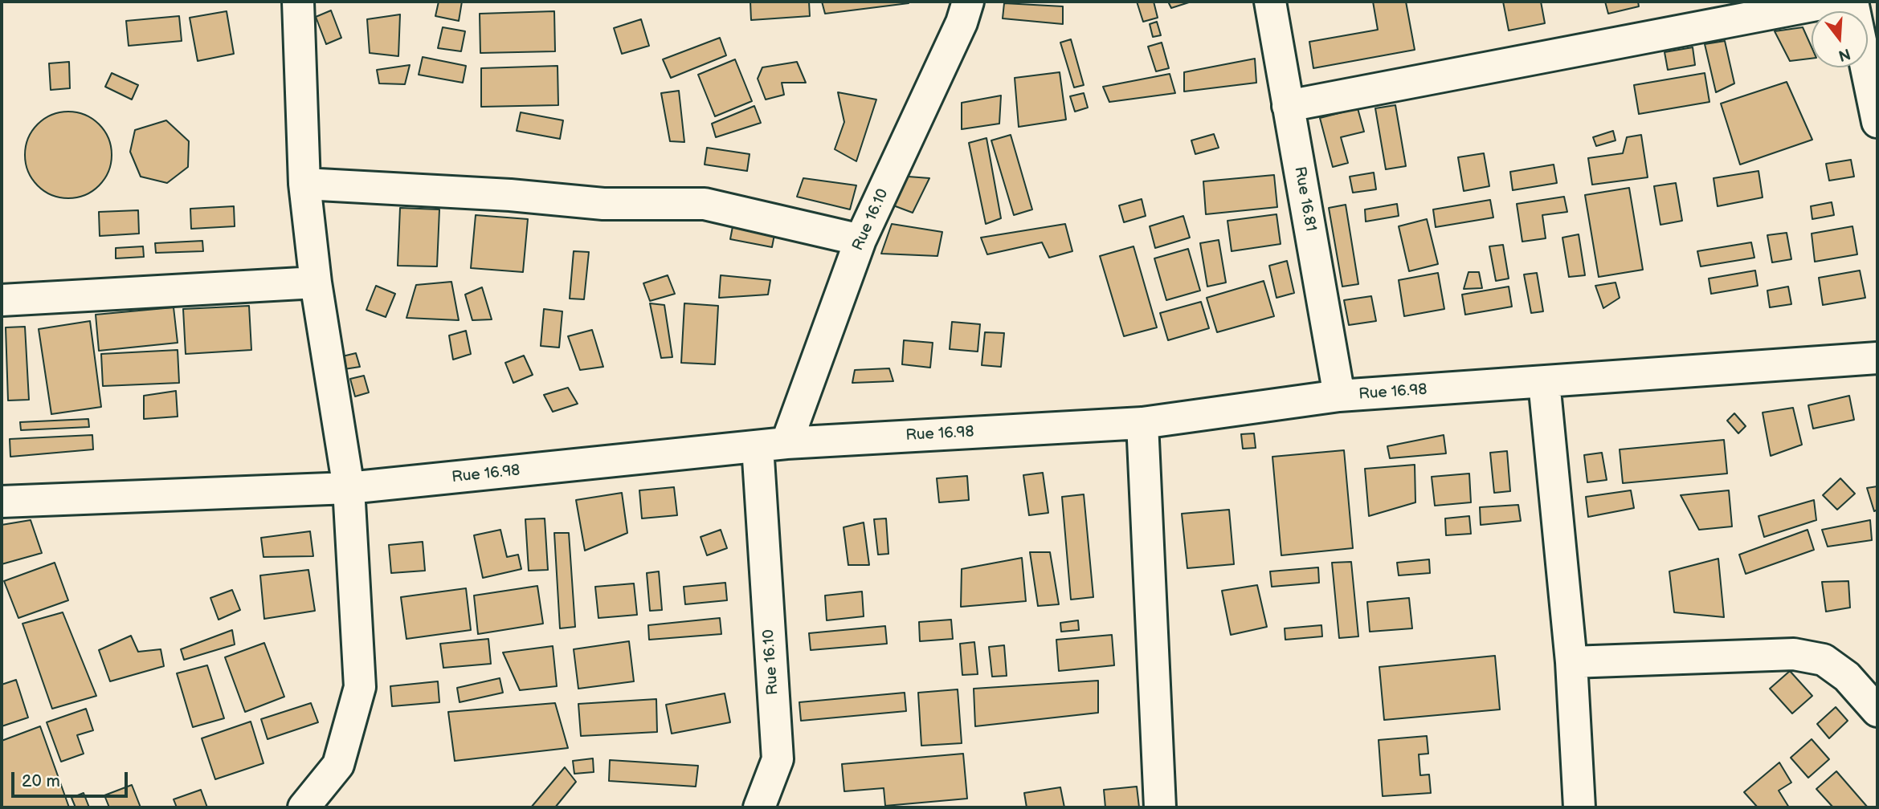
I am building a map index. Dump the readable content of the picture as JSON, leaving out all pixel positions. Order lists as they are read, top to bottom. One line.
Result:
{"streets":{"street":["Rue 16.81","Rue 16.10","Rue 16.98"]},"crossings":[["Rue 16.81","Rue 16.98"],["Rue 16.10","Rue 16.98"]],"scale_bar":"20 m","north":"bottom"}
